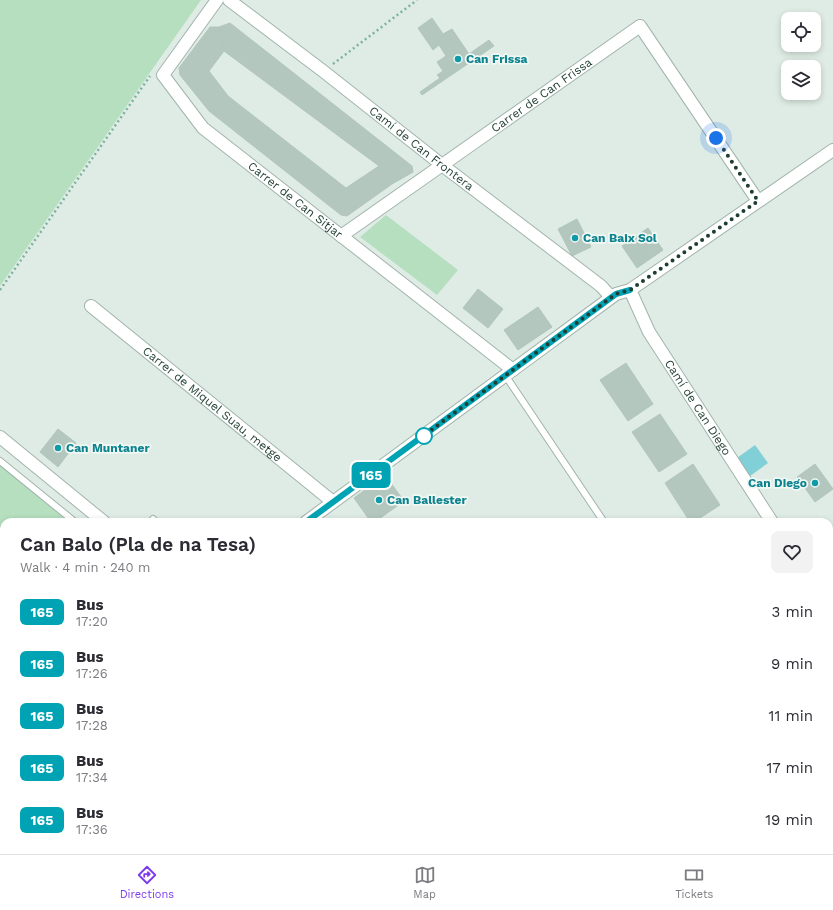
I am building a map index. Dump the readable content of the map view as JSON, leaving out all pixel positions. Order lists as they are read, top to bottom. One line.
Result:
{"streets":{"street":["Carrer de Can Frissa","Camí de Can Frontera","Carrer de Can Sitjar","Carrer de Miquel Suau, metge","Camí de Can Diego"]},"crossings":[["Carrer de Can Frissa","Camí de Can Frontera"],["Carrer de Can Frissa","Carrer de Can Sitjar"]],"places":["Can Frissa","Can Baix Sol","Can Muntaner","Can Diego","Can Ballester"],"lines":["bus line 165"],"page":{"on_map":"165","heading":["Can Balo (Pla de na Tesa)","Walk · 4 min · 240 m"],"list":[{"mark":"165","name":"Bus","note":"17:20","value":"3 min"},{"mark":"165","name":"Bus","note":"17:26","value":"9 min"},{"mark":"165","name":"Bus","note":"17:28","value":"11 min"},{"mark":"165","name":"Bus","note":"17:34","value":"17 min"},{"mark":"165","name":"Bus","note":"17:36","value":"19 min"}],"tabs":["Directions","Map","Tickets"]}}
